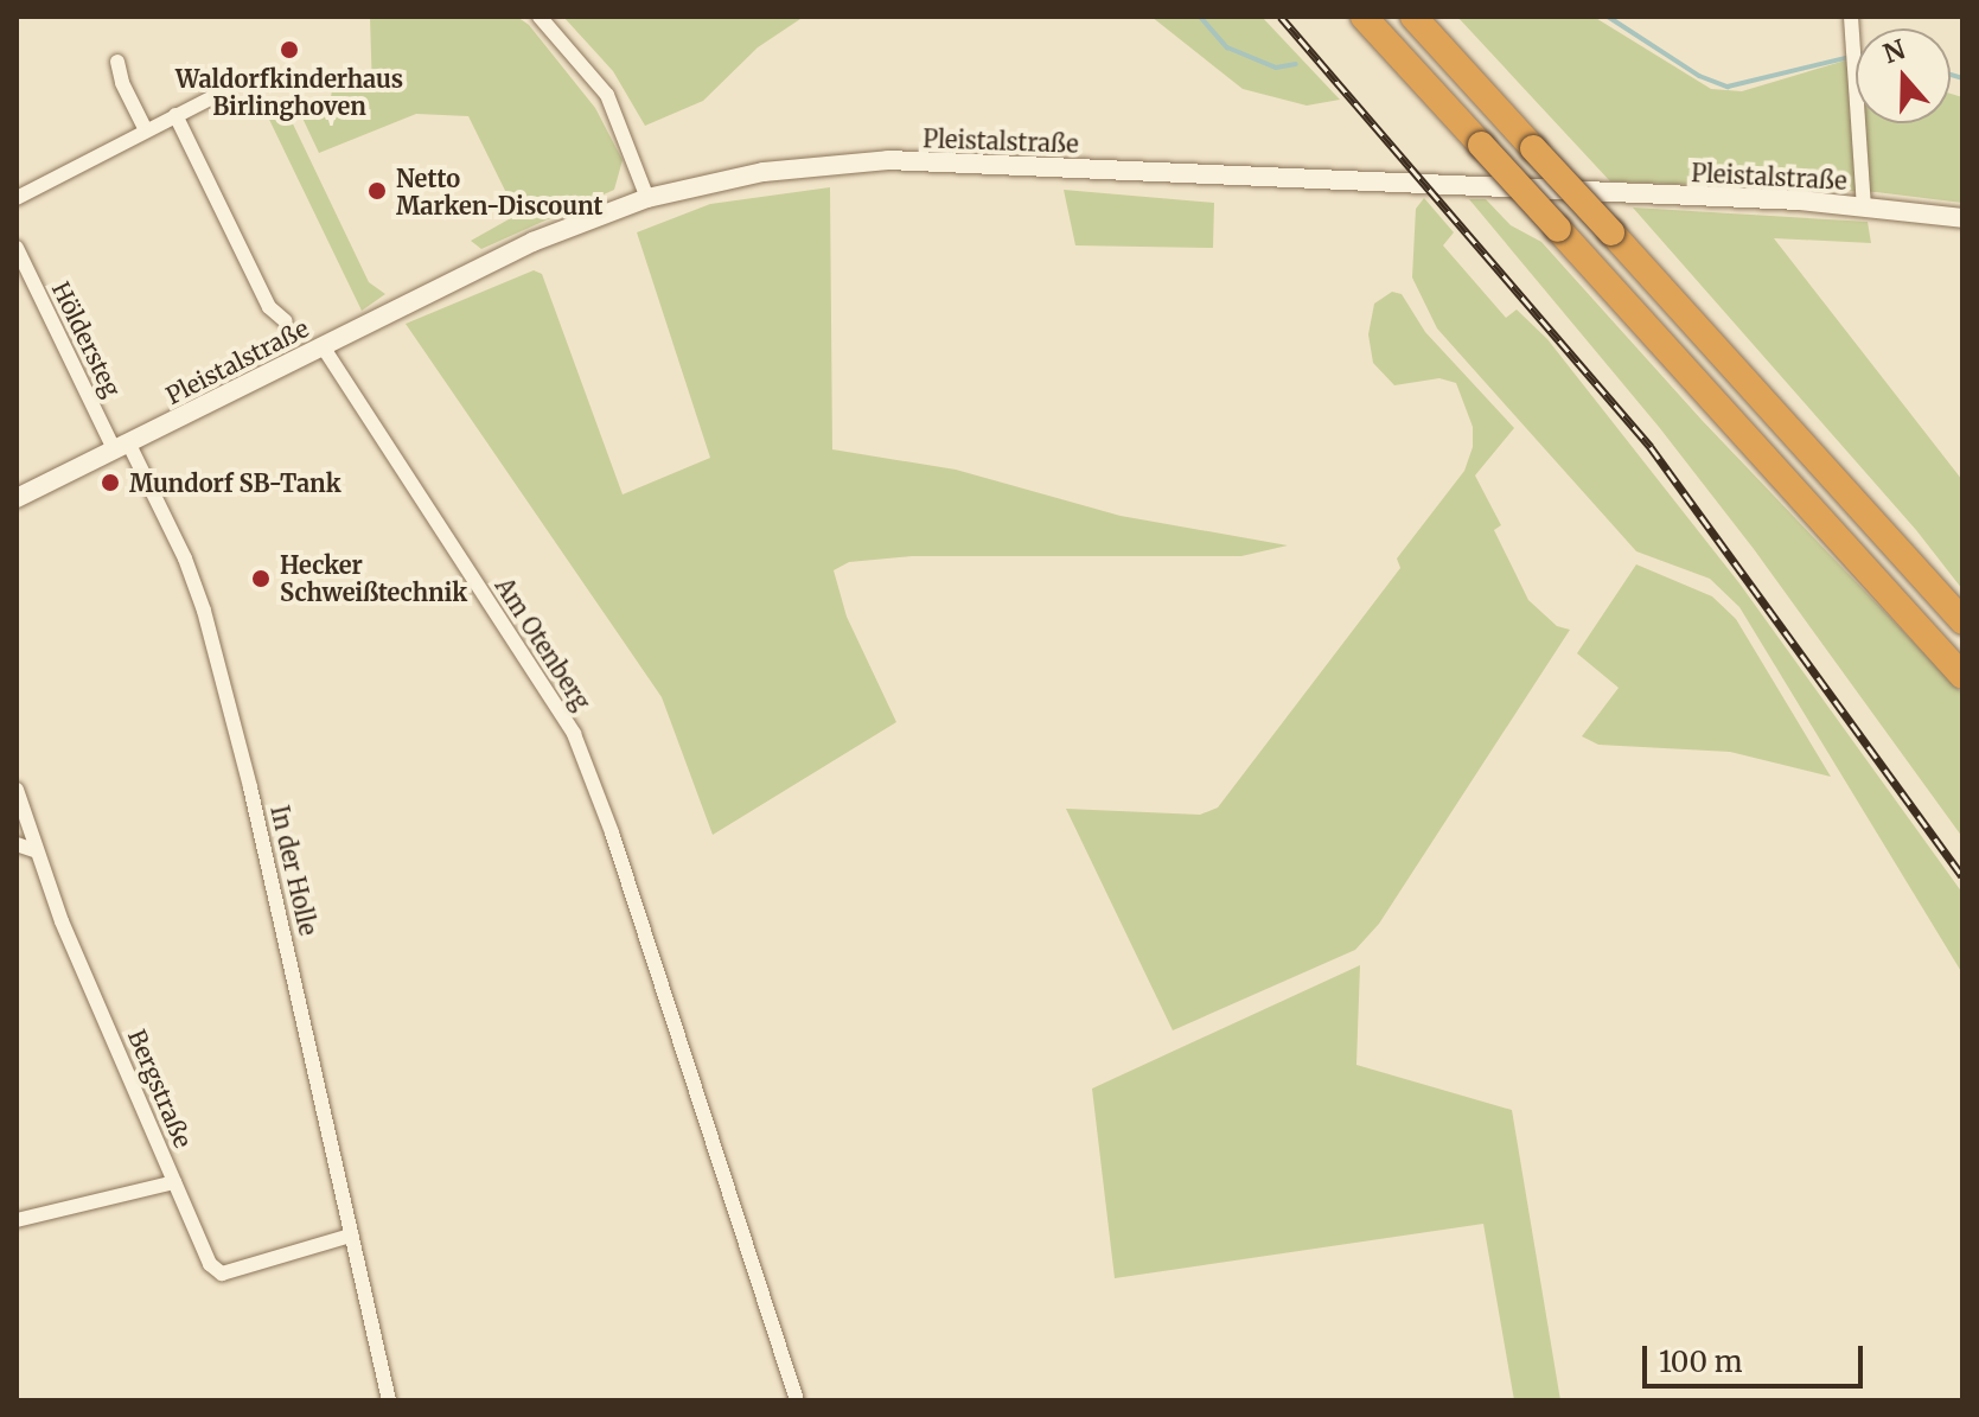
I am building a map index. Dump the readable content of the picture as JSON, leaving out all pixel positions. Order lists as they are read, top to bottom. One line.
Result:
{"streets":{"main road":["Pleistalstraße"],"street":["Höldersteg","Am Otenberg","In der Holle","Bergstraße"]},"crossings":[["Pleistalstraße","Höldersteg"],["Pleistalstraße","Am Otenberg"],["Pleistalstraße","In der Holle"],["Höldersteg","In der Holle"],["In der Holle","Bergstraße"]],"places":["Waldorfkinderhaus Birlinghoven","Netto Marken-Discount","Mundorf SB-Tank","Hecker Schweißtechnik"],"scale_bar":"100 m","north":"top"}
